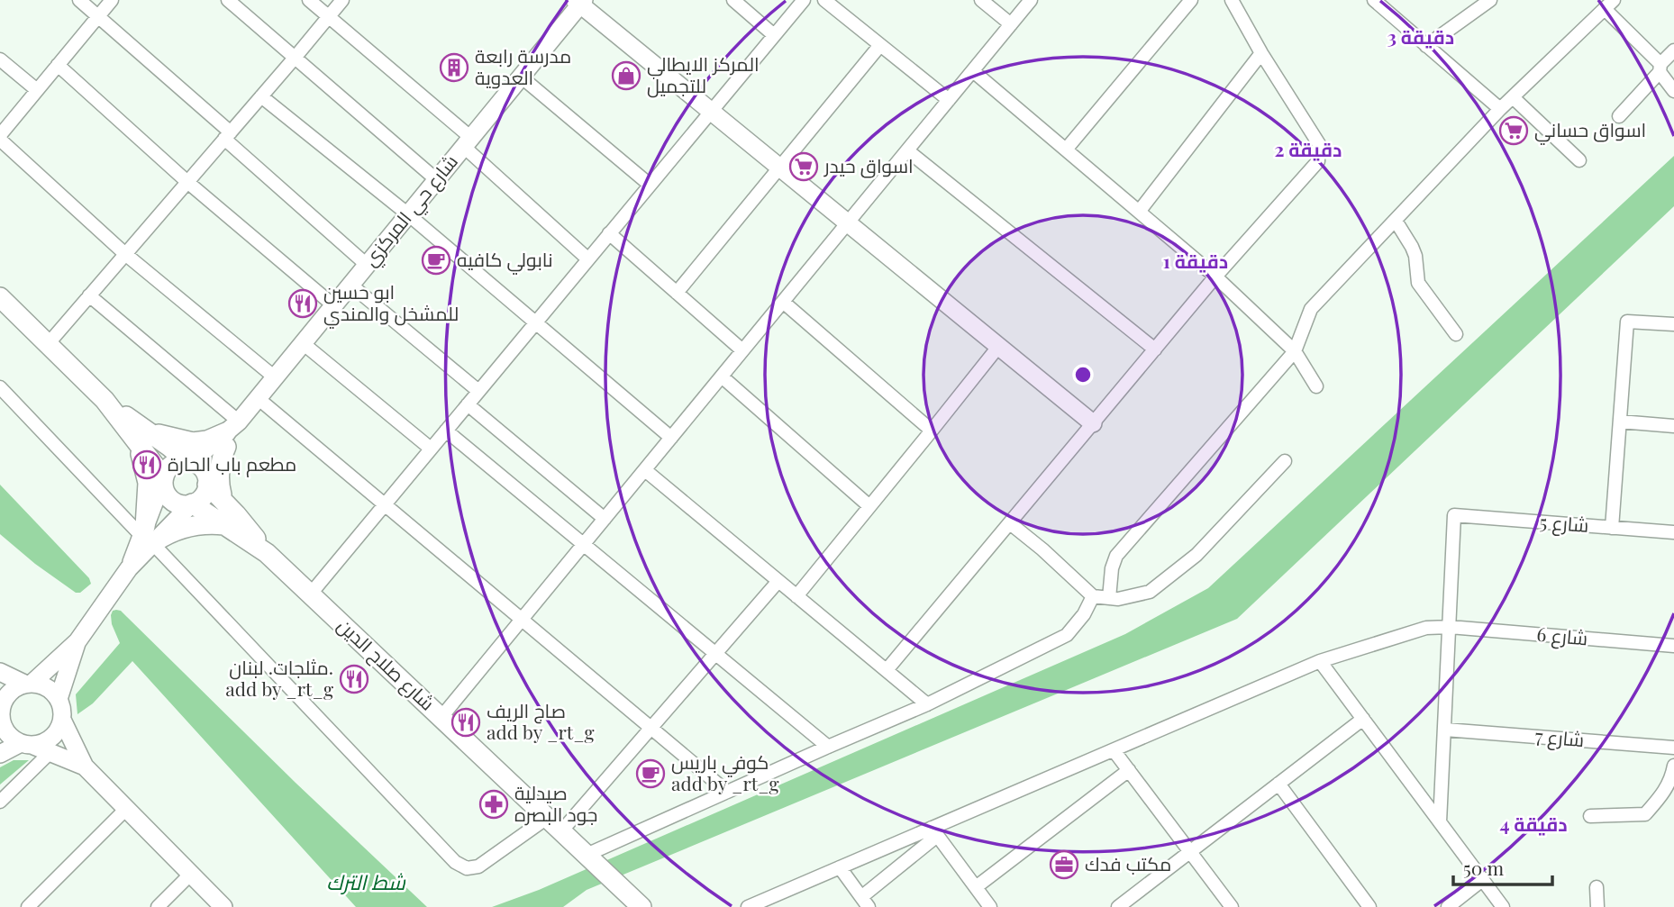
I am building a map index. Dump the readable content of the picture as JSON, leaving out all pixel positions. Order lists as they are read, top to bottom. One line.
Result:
{"streets":{"main road":["شارع حي المركزي","شارع صلاح الدين"],"street":["شارع 5","شارع 6","شارع 7"]},"crossings":[["شارع حي المركزي","شارع صلاح الدين"],["شارع 5","شارع 6"]],"water":["شط الترك"],"places":{"building":["مدرسة رابعة العدوية"],"shop":["المركز الايطالي للتجميل"],"supermarket":["اسواق حساني","اسواق حيدر"],"cafe":["نابولي كافيه","كوفي باريس add by _rt_g"],"restaurant":["ابو حسين للمشخل والمندي","مطعم باب الحارة","مثلجات. لبنان. add by _rt_g","صاج الريف add by _rt_g"],"pharmacy":["صيدلية جود البصره"],"office":["مكتب فدك"]},"scale_bar":"50 m","rings":["3 دقيقة","2 دقيقة","1 دقيقة","4 دقيقة"]}
